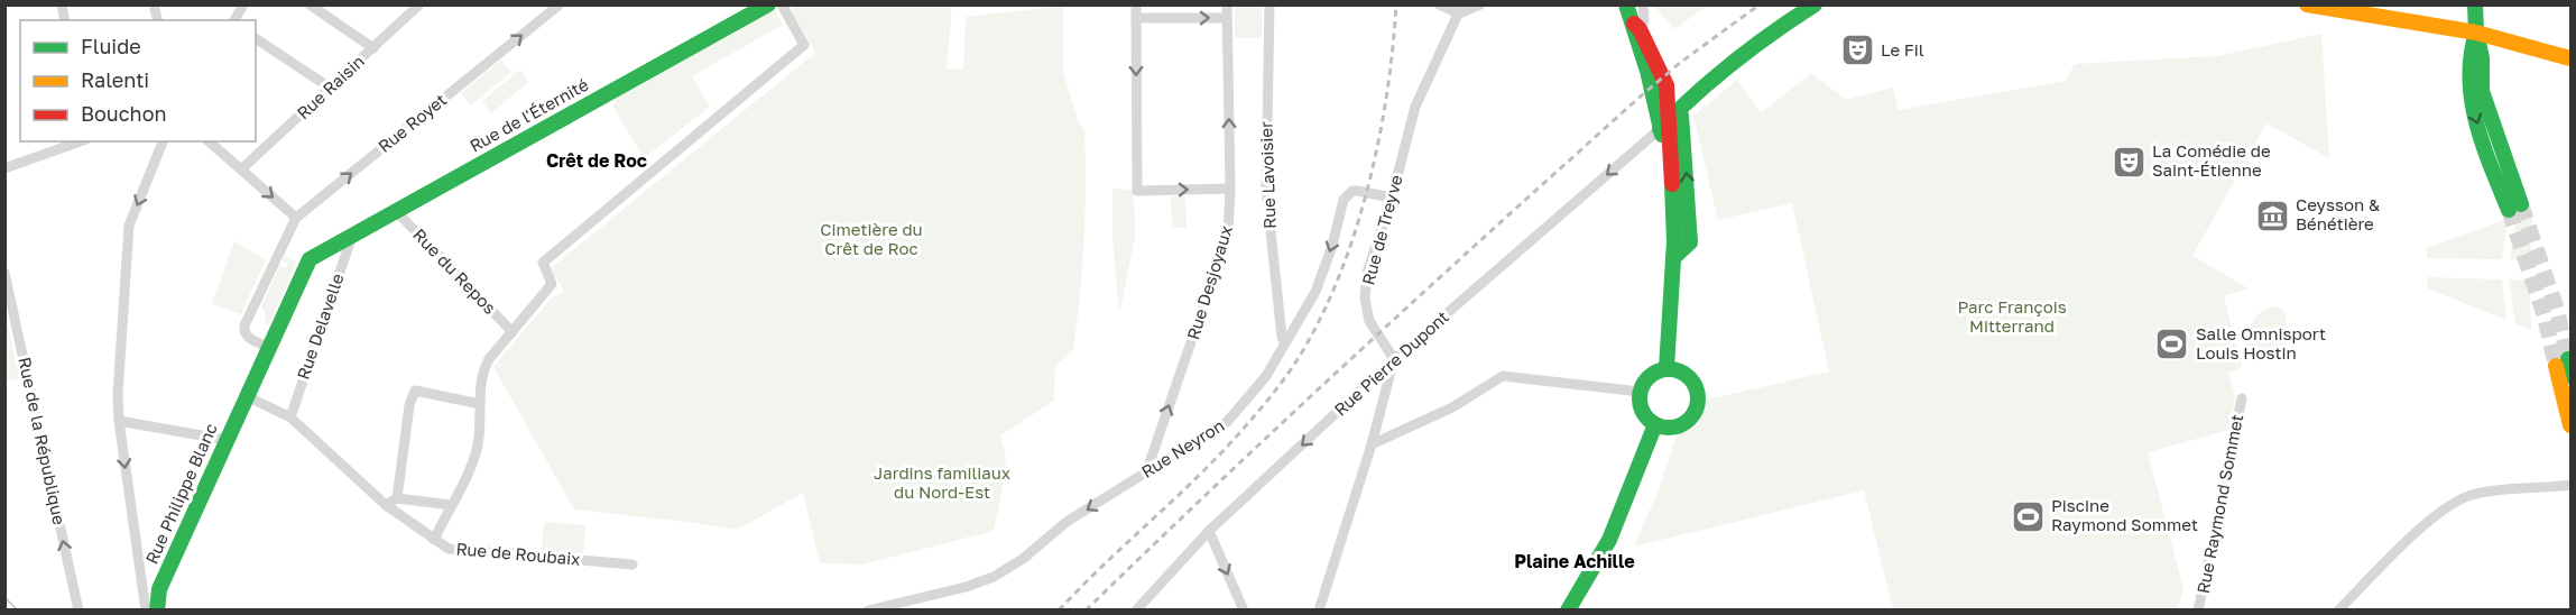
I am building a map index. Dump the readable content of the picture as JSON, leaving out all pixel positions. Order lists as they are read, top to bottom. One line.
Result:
{"streets":{"street":["Rue Raisin","Rue de l'Éternité","Rue Royet","Rue Lavoisier","Rue de Treyve","Rue du Repos","Rue Desjoyaux","Rue Delavelle","Rue Pierre Dupont","Rue de la République","Rue Neyron","Rue Philippe Blanc","Rue Raymond Sommet","Rue de Roubaix"]},"crossings":[["Rue de l'Éternité","Rue du Repos"],["Rue de l'Éternité","Rue Delavelle"],["Rue de l'Éternité","Rue Philippe Blanc"],["Rue Royet","Rue Philippe Blanc"],["Rue Lavoisier","Rue Neyron"],["Rue de Treyve","Rue Pierre Dupont"],["Rue de Treyve","Rue Neyron"],["Rue Desjoyaux","Rue Neyron"],["Rue Delavelle","Rue de Roubaix"],["Rue Philippe Blanc","Rue de Roubaix"]],"one_way":["Rue Royet","Rue Desjoyaux","Rue Pierre Dupont","Rue Neyron"],"districts":["Crêt de Roc","Plaine Achille"],"parks":["Cimetière du Crêt de Roc","Parc François Mitterrand","Jardins familiaux du Nord-Est"],"places":{"theatre":["Le Fil","La Comédie de Saint-Étienne"],"museum":["Ceysson & Bénétière"],"sports":["Salle Omnisport Louis Hostin","Piscine Raymond Sommet"]},"legend":["Fluide","Ralenti","Bouchon"]}
